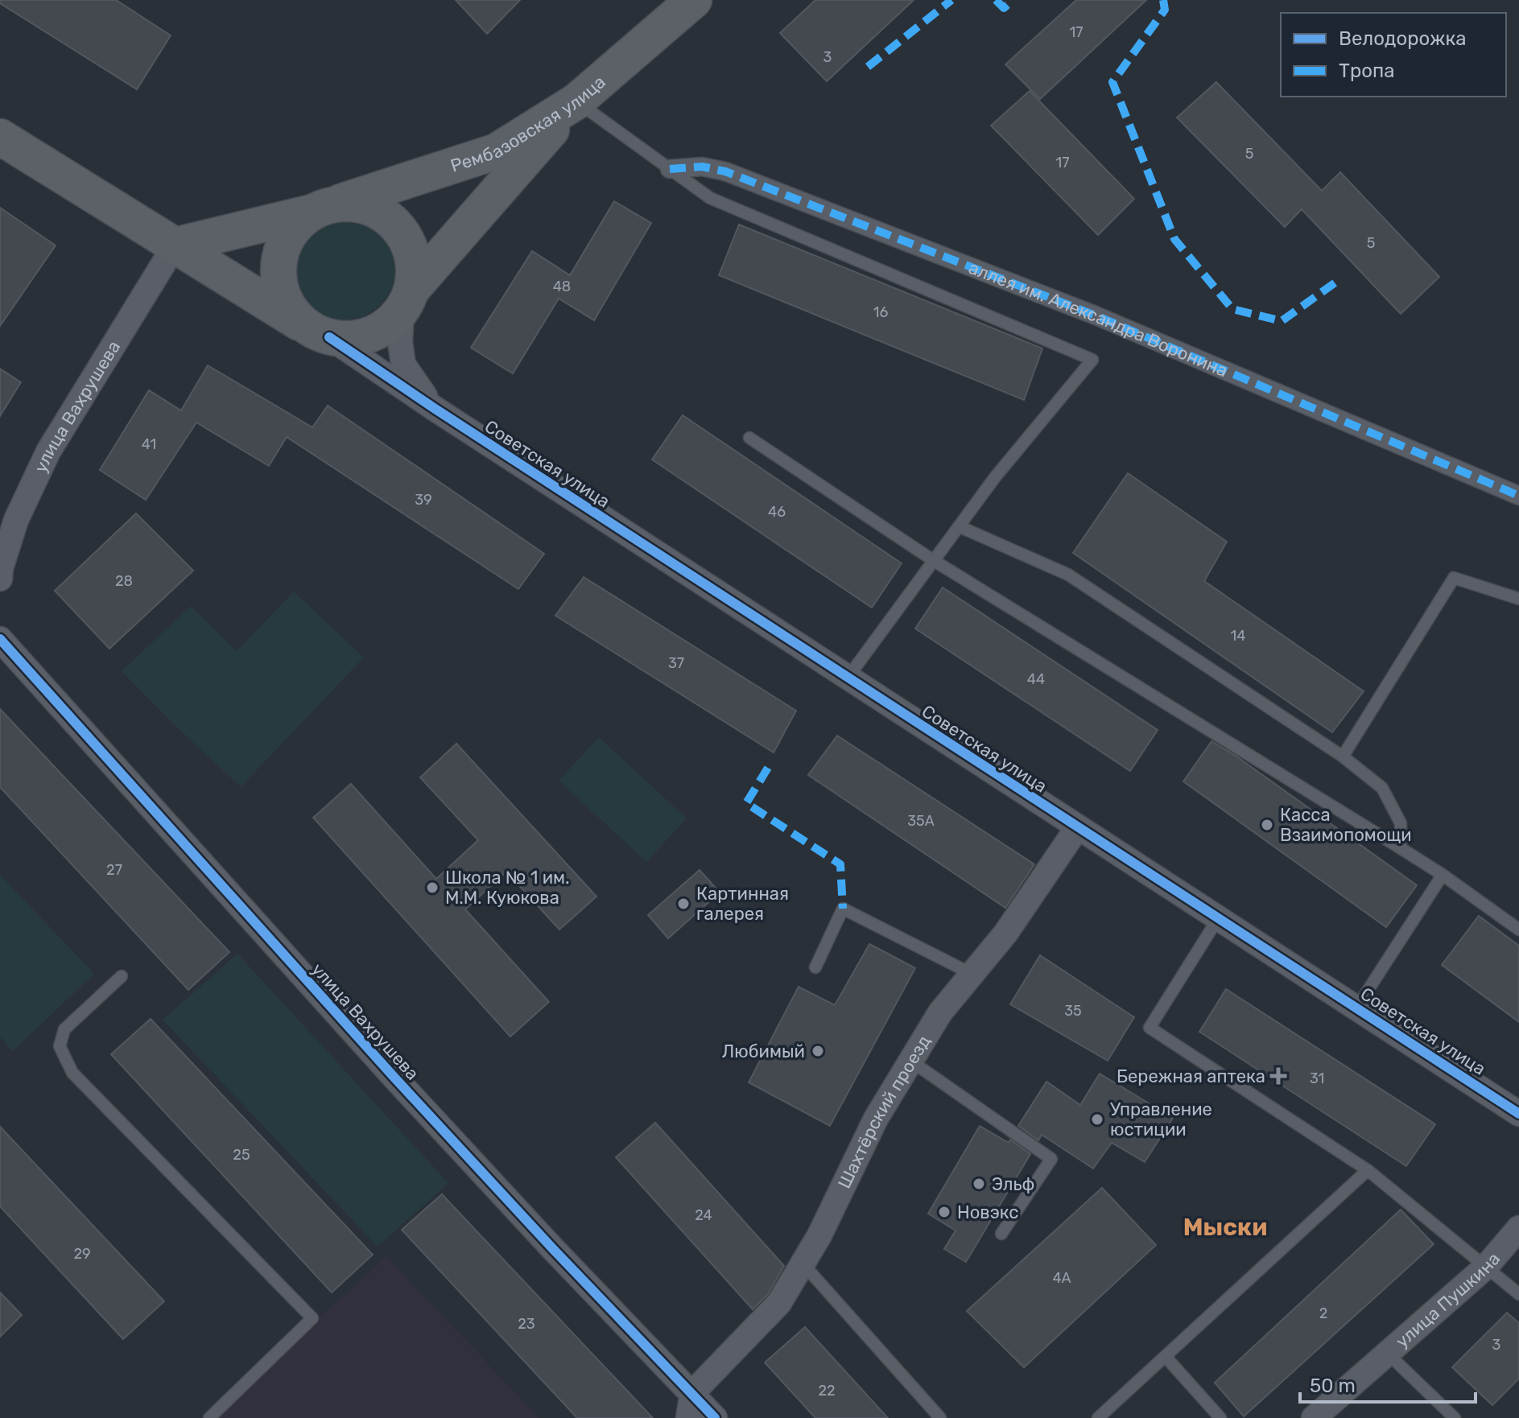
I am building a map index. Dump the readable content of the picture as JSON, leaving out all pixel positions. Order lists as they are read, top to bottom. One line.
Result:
{"streets":{"main road":["Рембазовская улица"],"street":["аллея им. Александра Воронина","улица Вахрушева","Советская улица","Шахтёрский проезд","улица Пушкина"]},"crossings":[["Рембазовская улица","улица Вахрушева"],["Рембазовская улица","Советская улица"],["улица Вахрушева","Шахтёрский проезд"],["Советская улица","Шахтёрский проезд"]],"districts":["Мыски"],"places":{"other":["Касса Взаимопомощи","Школа № 1 им. М.М. Куюкова","Картинная галерея","Любимый","Управление юстиции","Эльф","Новэкс"],"health":["Бережная аптека"]},"house_numbers":["17","3","5","17","5","48","16","41","39","46","28","14","37","44","35А","27","35","31","25","24","29","4А","2","23","3","22"],"legend":["Велодорожка","Тропа"],"scale_bar":"50 m"}
